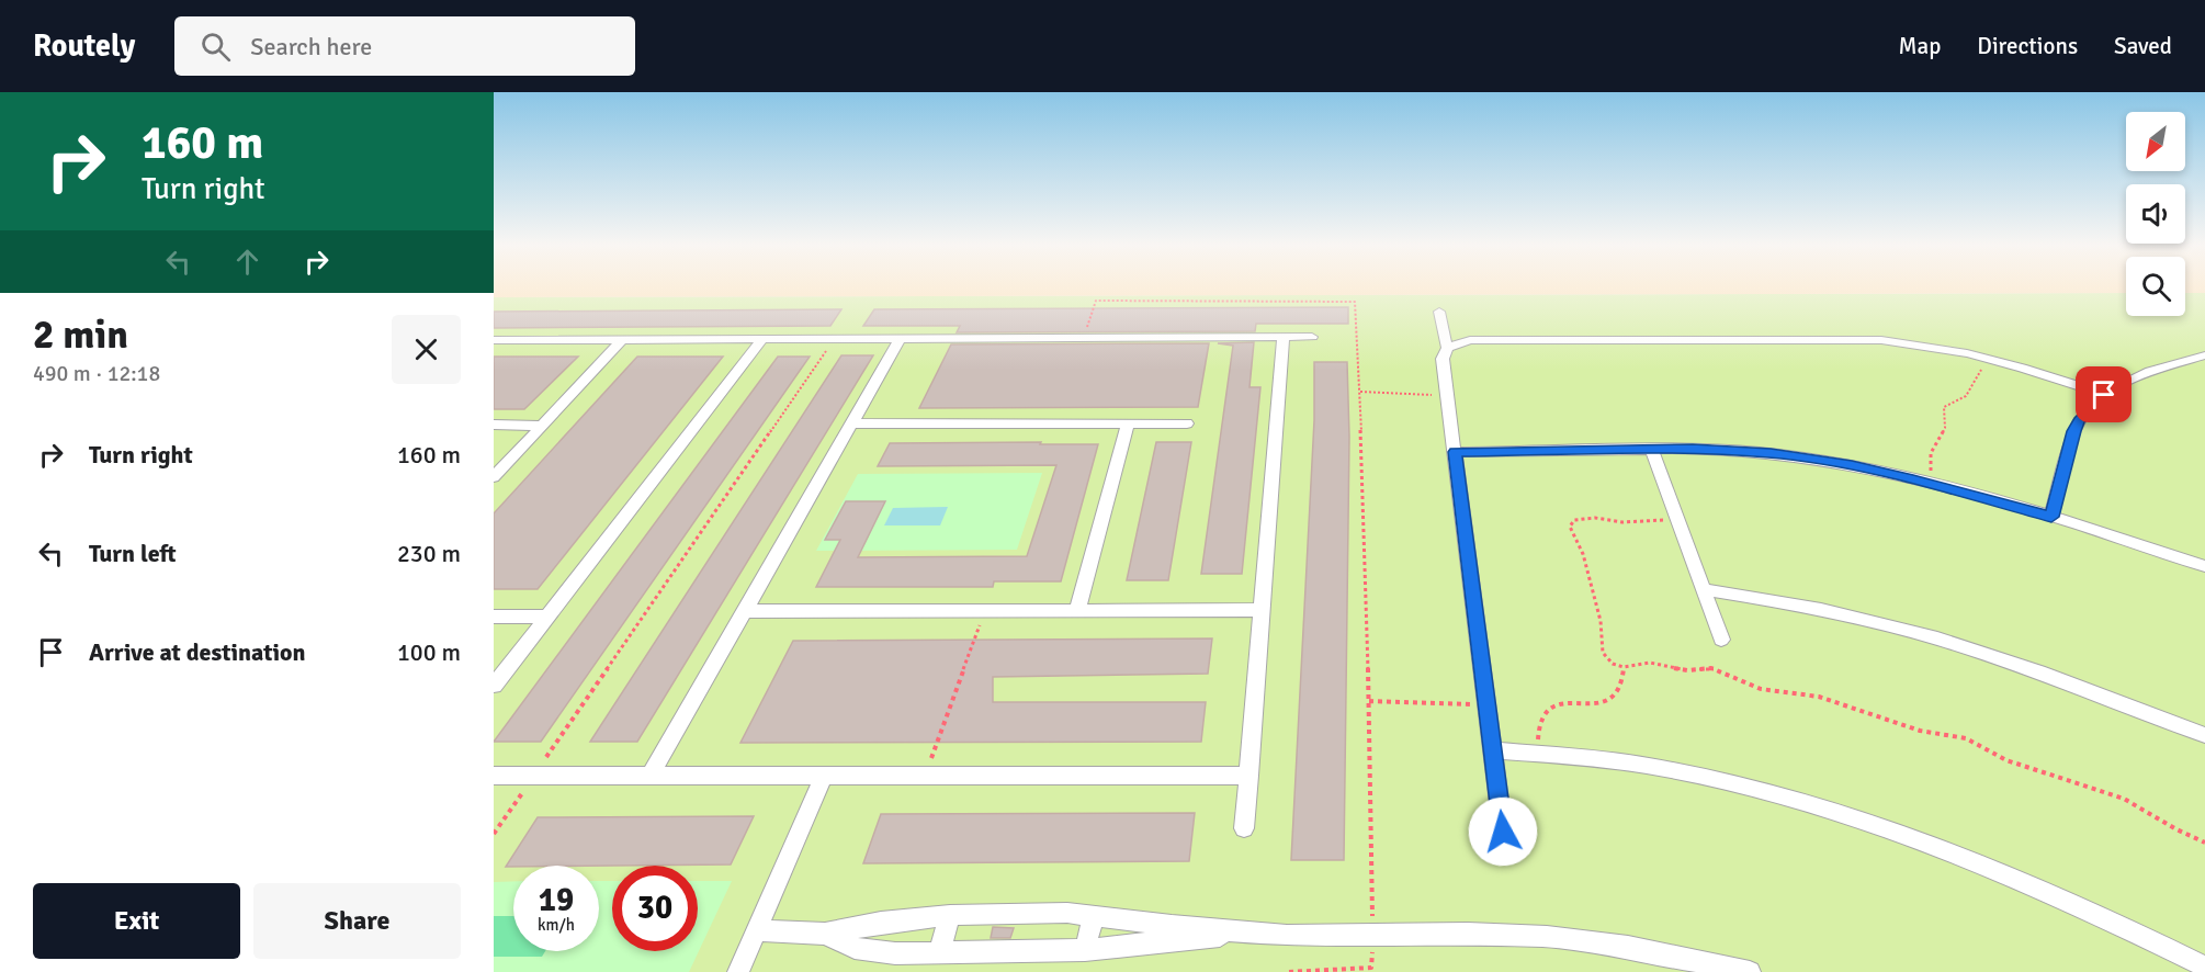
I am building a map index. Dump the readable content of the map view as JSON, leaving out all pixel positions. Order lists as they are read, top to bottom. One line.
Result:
{"north":"bottom left","page":{"header":"Routely","search":"Search here","nav":["Map","Directions","Saved"],"turn":["160 m","Turn right"],"heading":["2 min","490 m · 12:18"],"list":[{"name":"Turn right","value":"160 m"},{"name":"Turn left","value":"230 m"},{"name":"Arrive at destination","value":"100 m"}],"speed":"19 km/h","limit":"30","buttons":["Exit","Share"]}}
